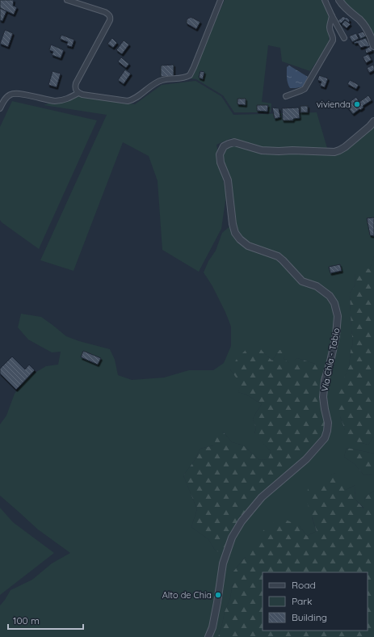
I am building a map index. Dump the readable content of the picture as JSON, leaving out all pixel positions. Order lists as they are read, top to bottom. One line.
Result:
{"streets":{"street":["Vía Chía - Tabio"]},"places":["vivienda","Alto de Chia"],"legend":["Road","Park","Building"],"scale_bar":"100 m"}
